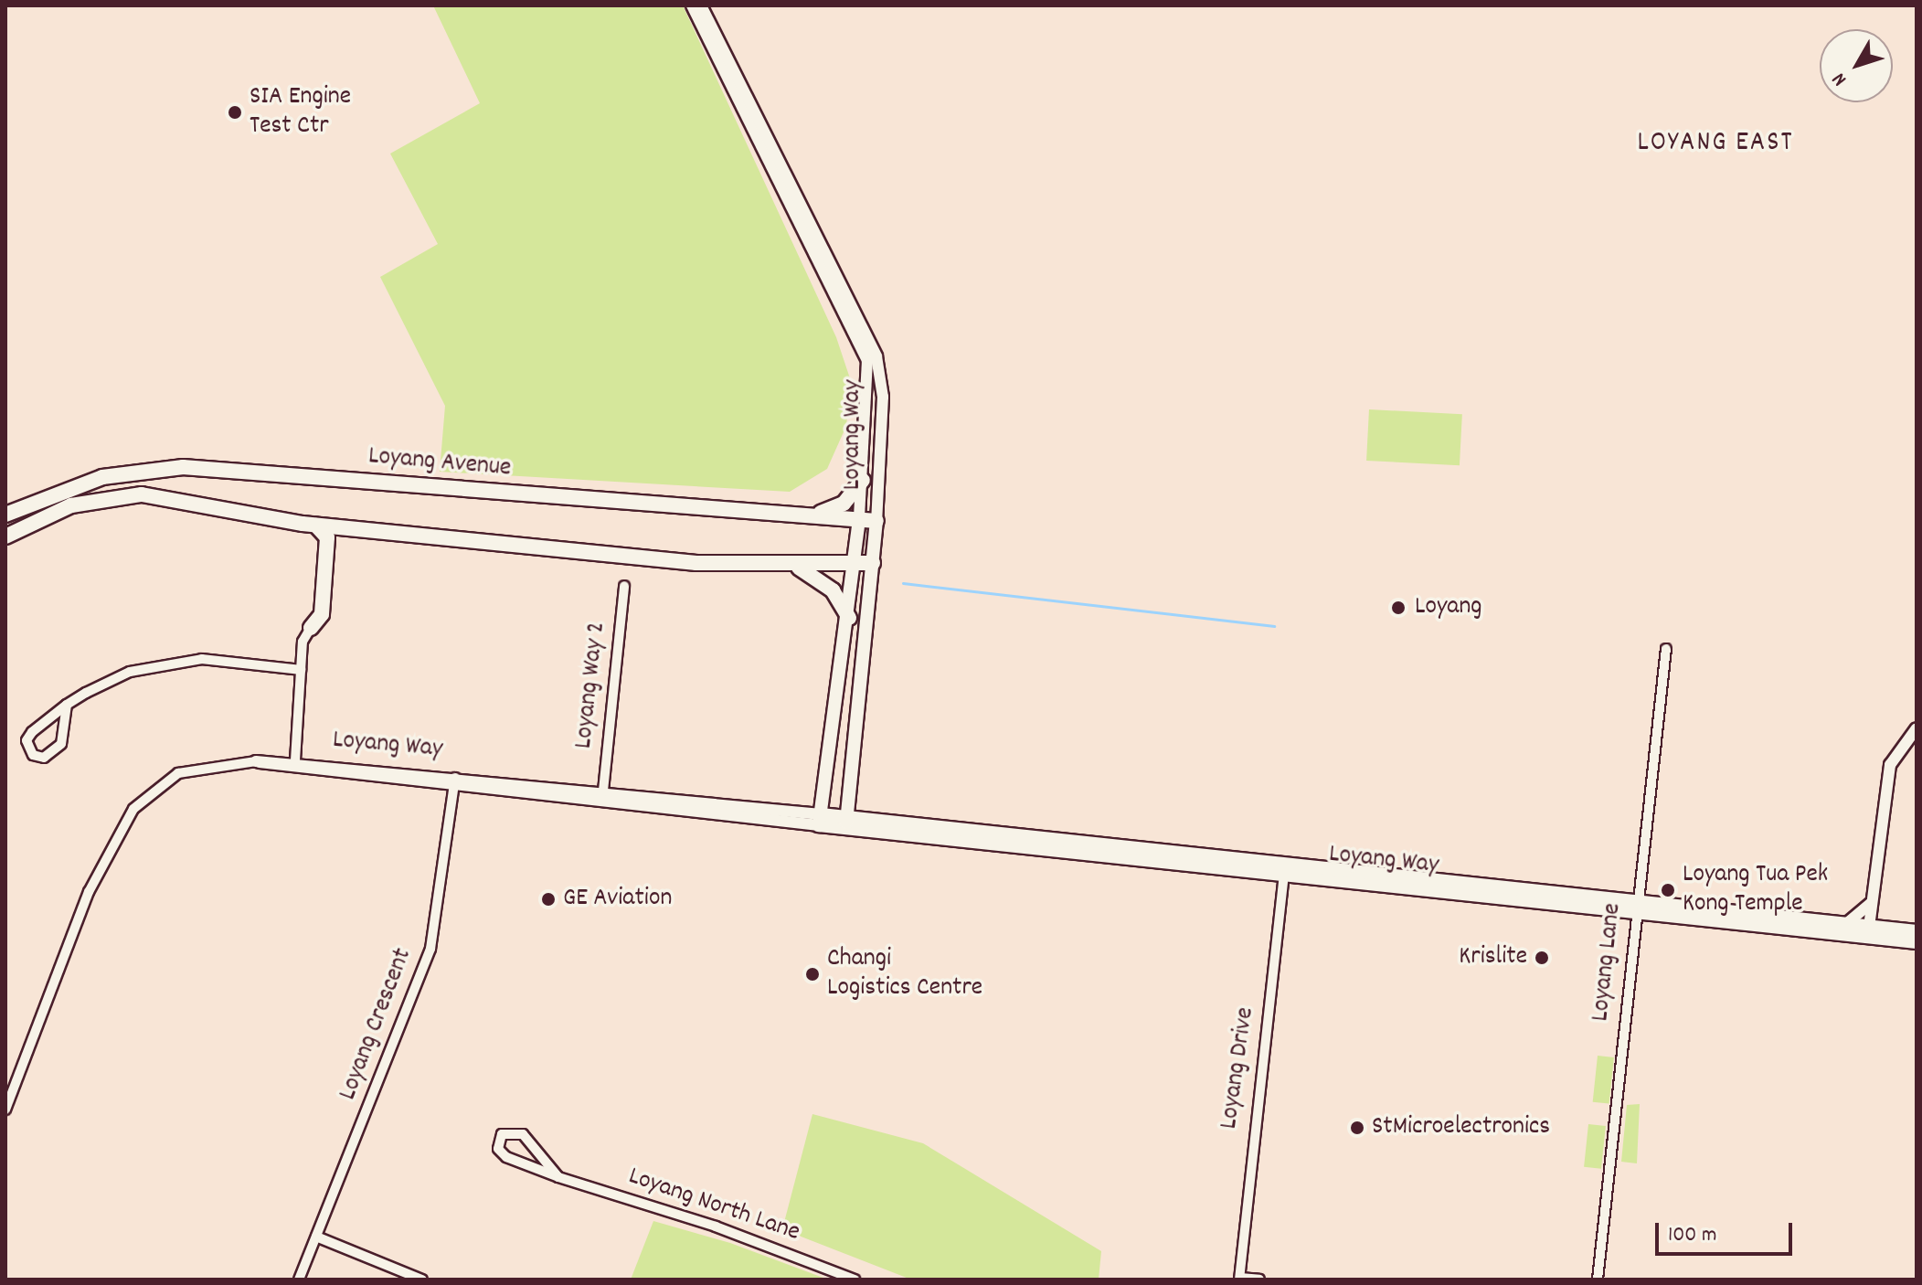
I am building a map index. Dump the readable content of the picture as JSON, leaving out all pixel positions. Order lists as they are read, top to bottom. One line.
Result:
{"streets":{"main road":["Loyang Way","Loyang Avenue"],"street":["Loyang Way 2","Loyang Lane","Loyang Crescent","Loyang Drive","Loyang North Lane"]},"crossings":[["Loyang Way","Loyang Avenue"],["Loyang Way","Loyang Way 2"],["Loyang Way","Loyang Lane"],["Loyang Way","Loyang Crescent"],["Loyang Way","Loyang Drive"]],"districts":["LOYANG EAST"],"places":["SIA Engine Test Ctr","Loyang","Loyang Tua Pek Kong Temple","GE Aviation","Krislite","Changi Logistics Centre","StMicroelectronics"],"scale_bar":"100 m","north":"bottom left"}
